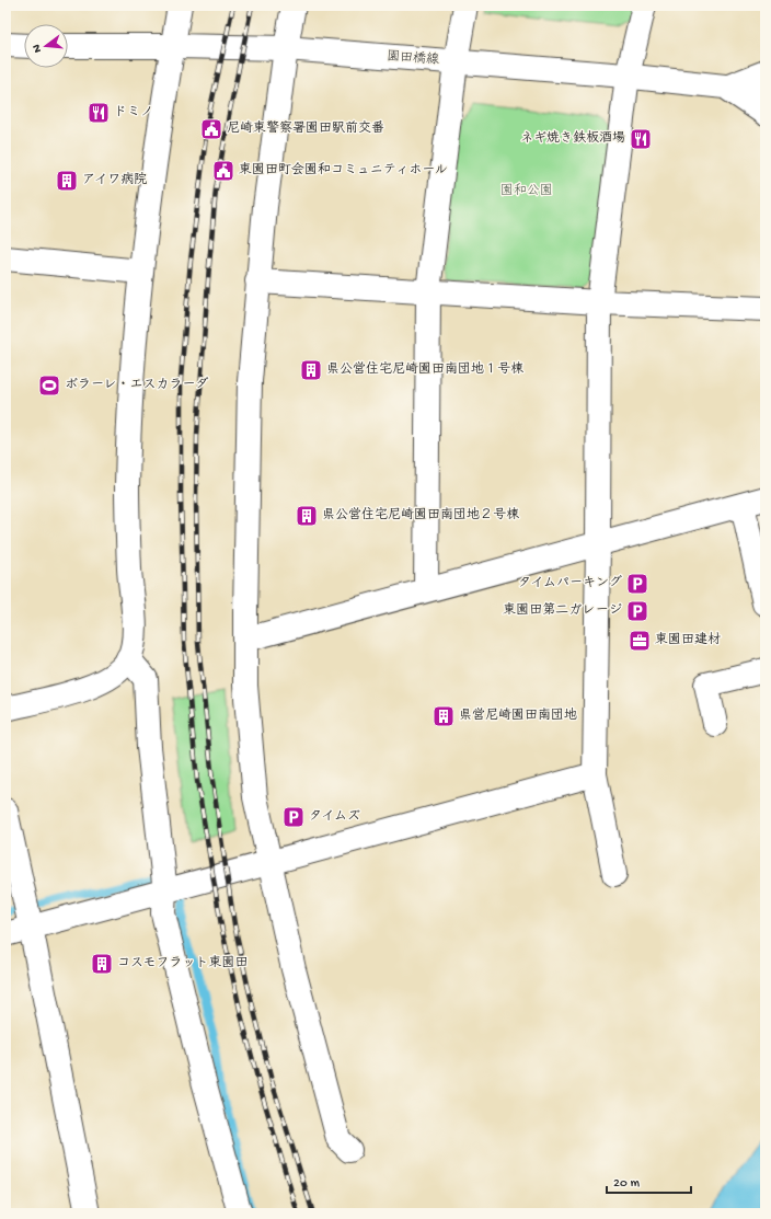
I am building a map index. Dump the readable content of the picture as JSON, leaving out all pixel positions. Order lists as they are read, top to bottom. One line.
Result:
{"streets":{"street":["園田橋線"]},"parks":["園和公園"],"places":{"restaurant":["ドミノ","ネギ焼き鉄板酒場"],"public building":["尼崎東警察署園田駅前交番","東園田町会園和コミュニティホール"],"building":["アイワ病院","県公営住宅尼崎園田南団地１号棟","県公営住宅尼崎園田南団地２号棟","県営尼崎園田南団地","コスモフラット東園田"],"sports":["ボラーレ・エスカラーダ"],"parking":["タイムパーキング","東園田第二ガレージ","タイムズ"],"office":["東園田建材"]},"scale_bar":"20 m","north":"left"}
